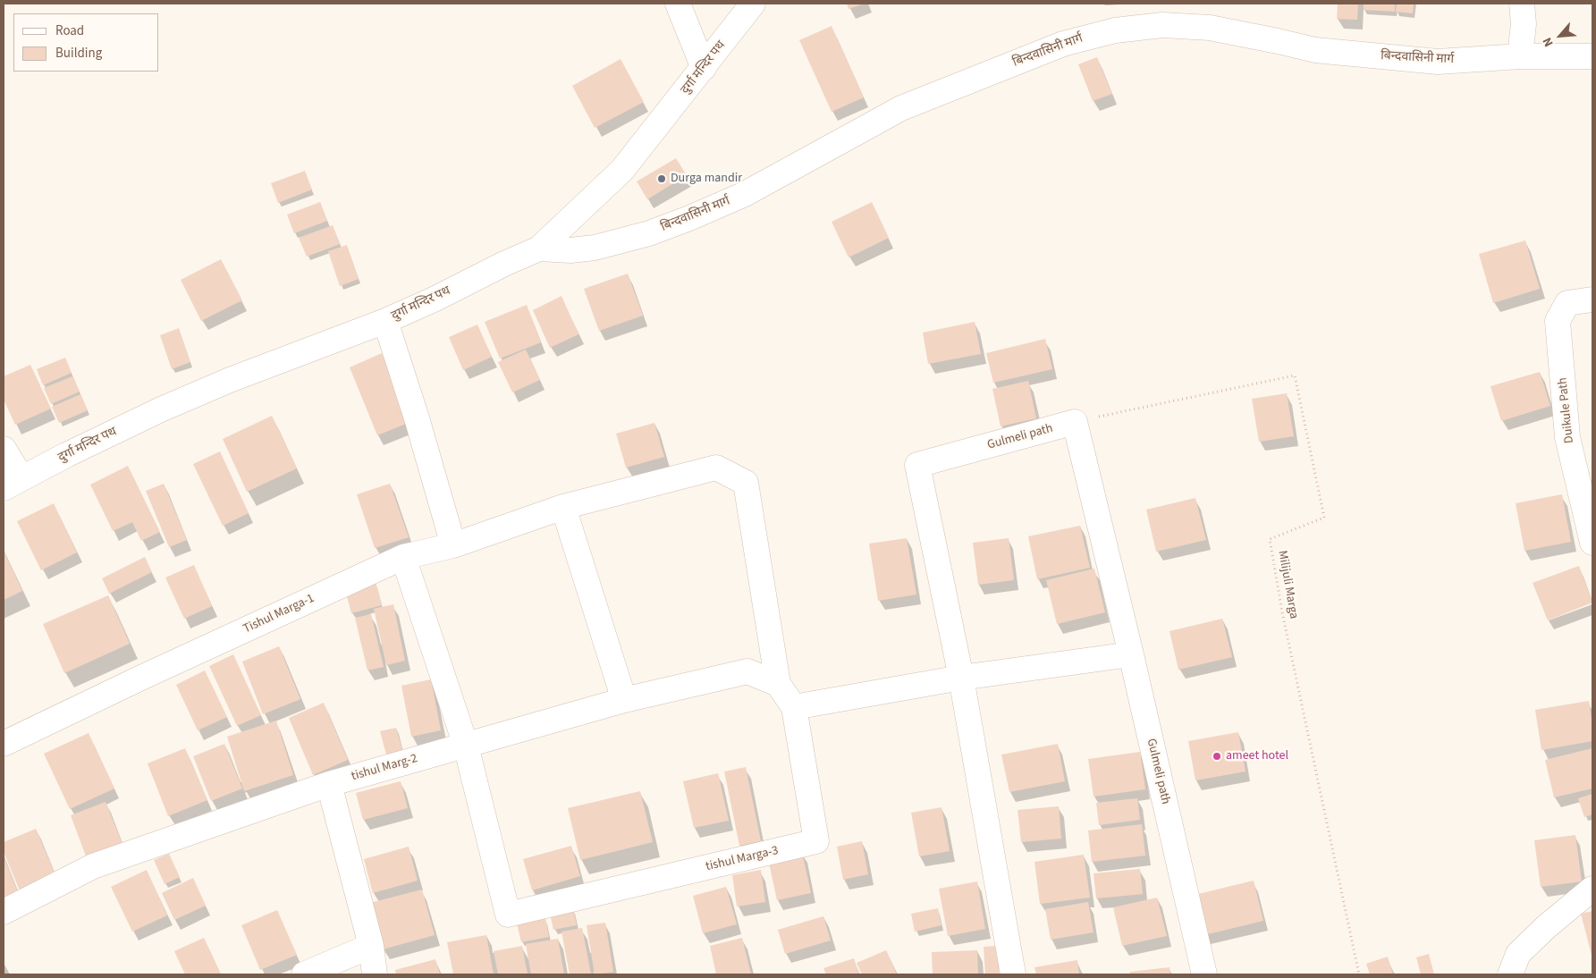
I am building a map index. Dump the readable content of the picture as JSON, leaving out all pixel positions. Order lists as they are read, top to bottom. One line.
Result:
{"streets":{"street":["बिन्दवासिनी मार्ग","दुर्गा मन्दिर पथ","Duikule Path","Gulmeli path","Tishul Marga-1","tishul Marg-2","tishul Marga-3"],"path":["Milijuli Marga"]},"crossings":[["बिन्दवासिनी मार्ग","दुर्गा मन्दिर पथ"],["Gulmeli path","Milijuli Marga"],["Tishul Marga-1","tishul Marg-2"],["Tishul Marga-1","tishul Marga-3"],["tishul Marg-2","tishul Marga-3"]],"places":["Durga mandir","ameet hotel"],"legend":["Road","Building"],"north":"bottom left"}
